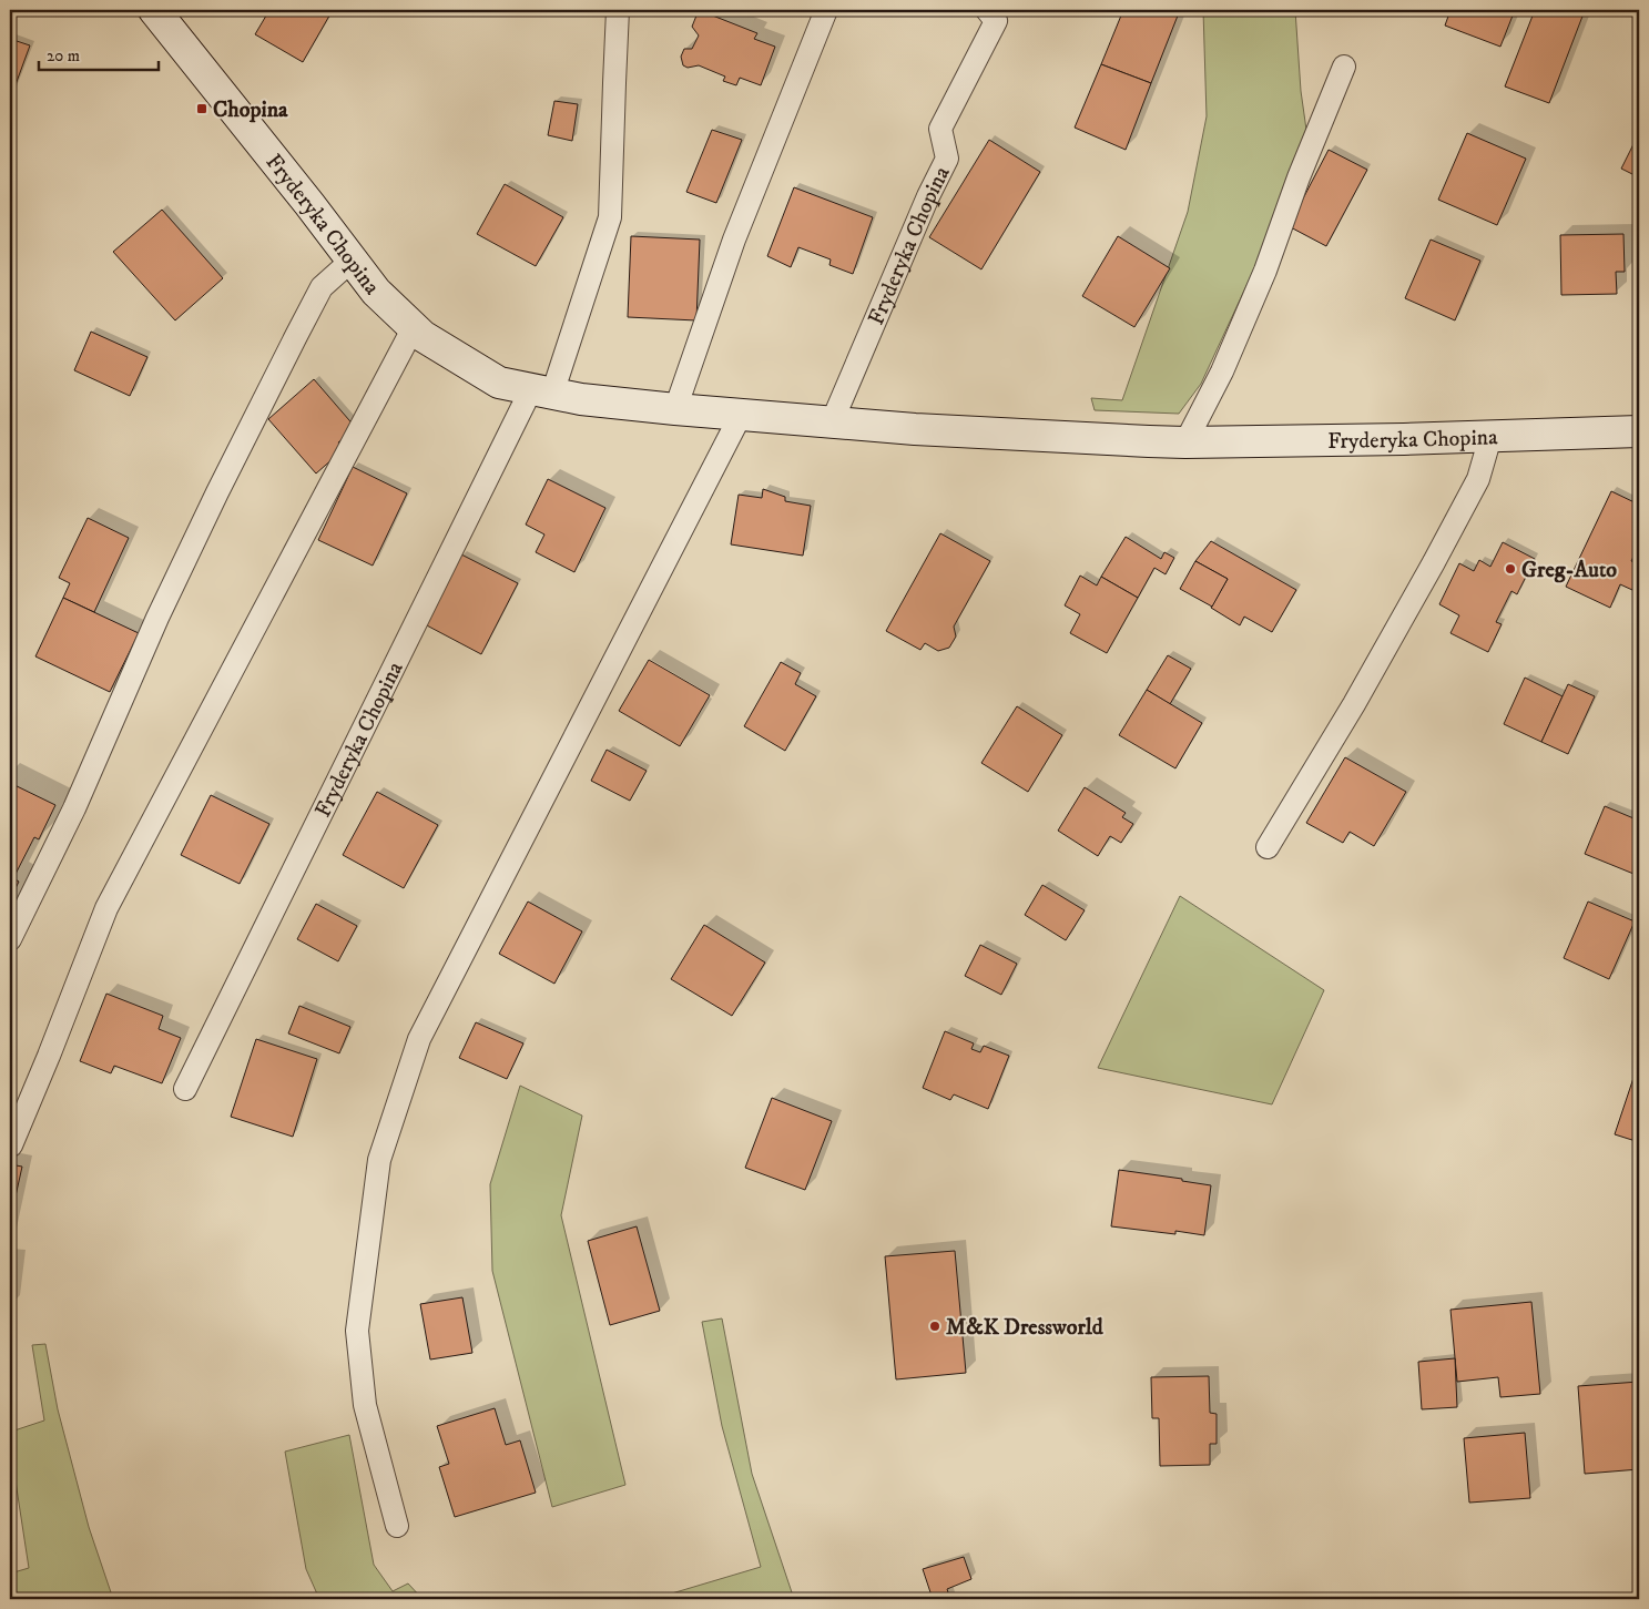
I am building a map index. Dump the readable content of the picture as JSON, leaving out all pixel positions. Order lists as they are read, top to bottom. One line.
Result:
{"streets":{"street":["Fryderyka Chopina"]},"places":{"transit":["Chopina"],"other":["Greg-Auto","M&K Dressworld"]},"scale_bar":"20 m"}
